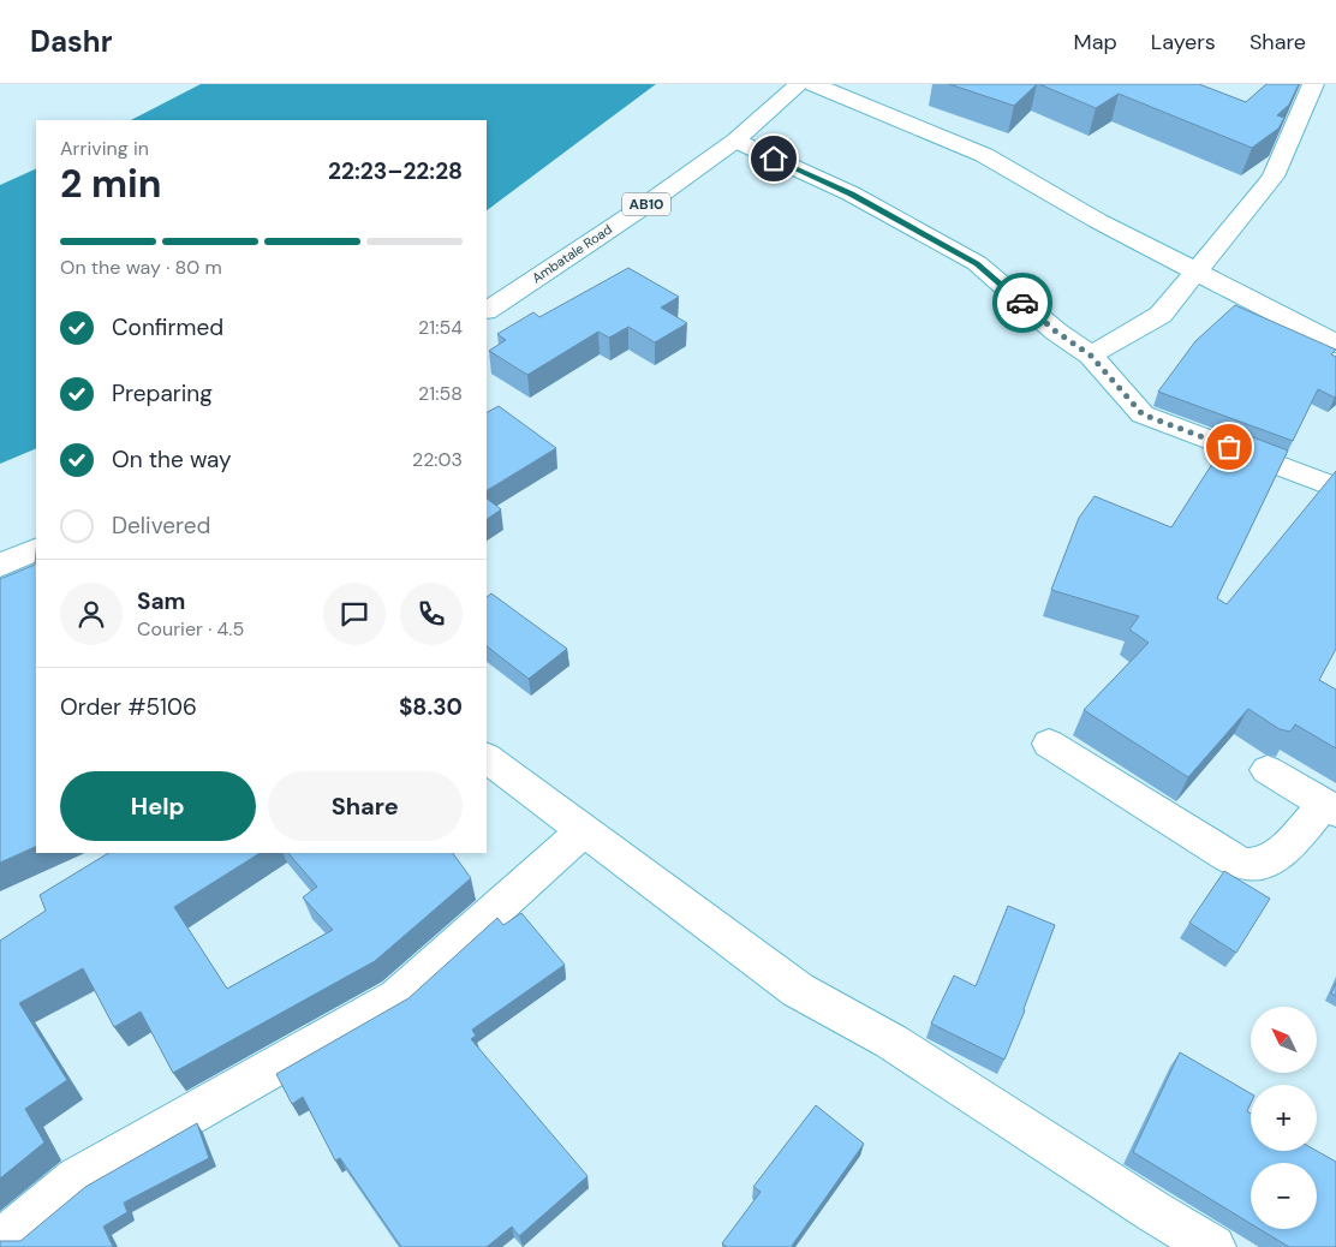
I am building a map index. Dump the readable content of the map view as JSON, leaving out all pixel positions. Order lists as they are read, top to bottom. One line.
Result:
{"streets":{"street":["AB10","Ambatale Road"]},"north":"top left","page":{"header":"Dashr","nav":["Map","Layers","Share"],"heading":["2 min","Arriving in","22:23–22:28"],"panel":["Sam","Courier · 4.5","Order #5106","$8.30"],"bar":"On the way · 80 m","list":[["Confirmed","21:54"],["Preparing","21:58"],["On the way","22:03"],"Delivered"],"buttons":["Help","Share"],"map_buttons":["+","−"]}}
